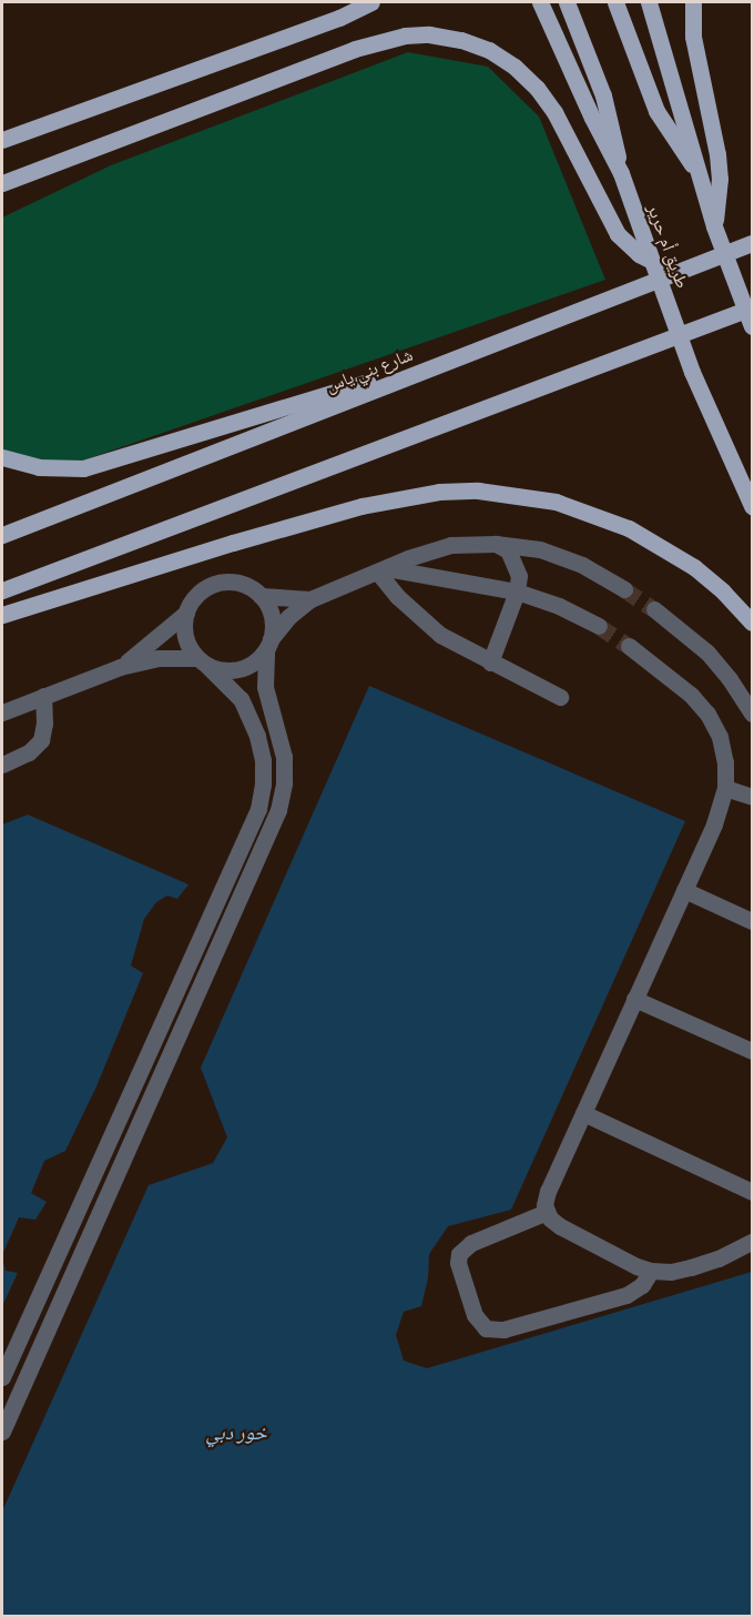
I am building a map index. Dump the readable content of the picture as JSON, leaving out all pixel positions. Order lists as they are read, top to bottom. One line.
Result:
{"streets":{"main road":["طريق أم حرير","شارع بني ياس"]},"water":["خور دبي"]}
